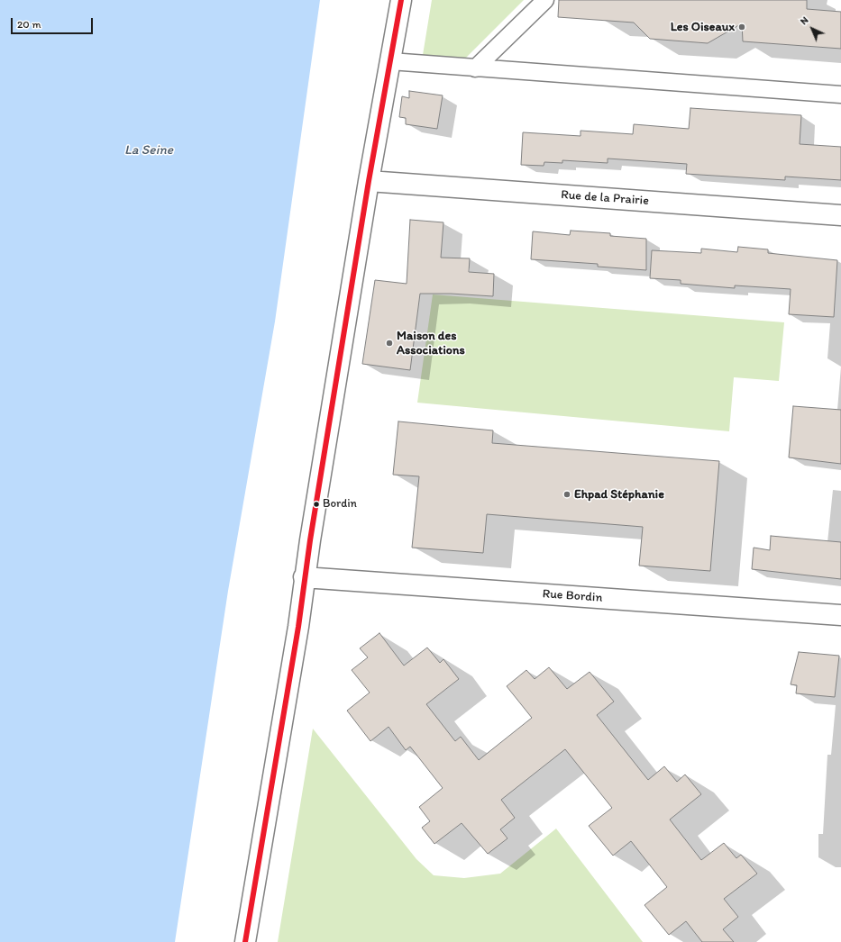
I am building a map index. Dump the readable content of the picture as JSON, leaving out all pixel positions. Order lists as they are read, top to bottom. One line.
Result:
{"streets":{"street":["Rue de la Prairie","Rue Bordin"]},"water":["La Seine"],"places":["Les Oiseaux","Maison des Associations","Ehpad Stéphanie","Bordin"],"scale_bar":"20 m","north":"top left"}
